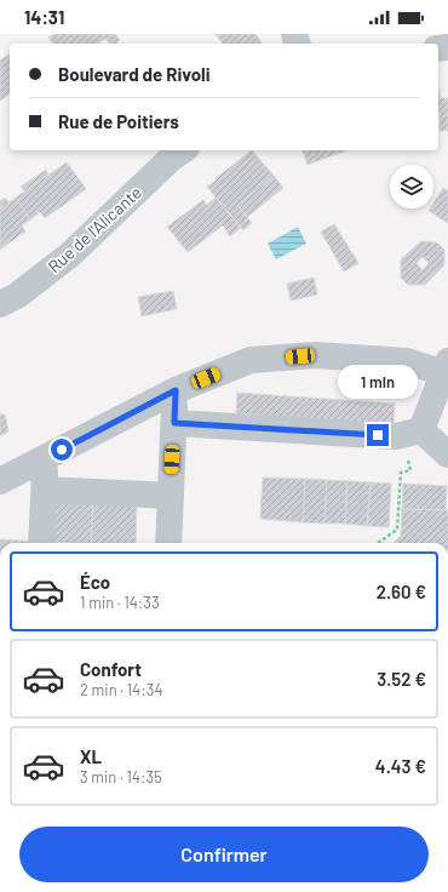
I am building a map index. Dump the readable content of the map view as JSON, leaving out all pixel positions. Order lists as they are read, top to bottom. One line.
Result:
{"streets":{"street":["Rue de l'Alicante"]},"page":{"status":"14:31","banner":["Boulevard de Rivoli","Rue de Poitiers"],"bubble":"1 min","list":[{"name":"Éco","note":"1 min · 14:33","value":"2.60 €"},{"name":"Confort","note":"2 min · 14:34","value":"3.52 €"},{"name":"XL","note":"3 min · 14:35","value":"4.43 €"}],"buttons":"Confirmer"}}
